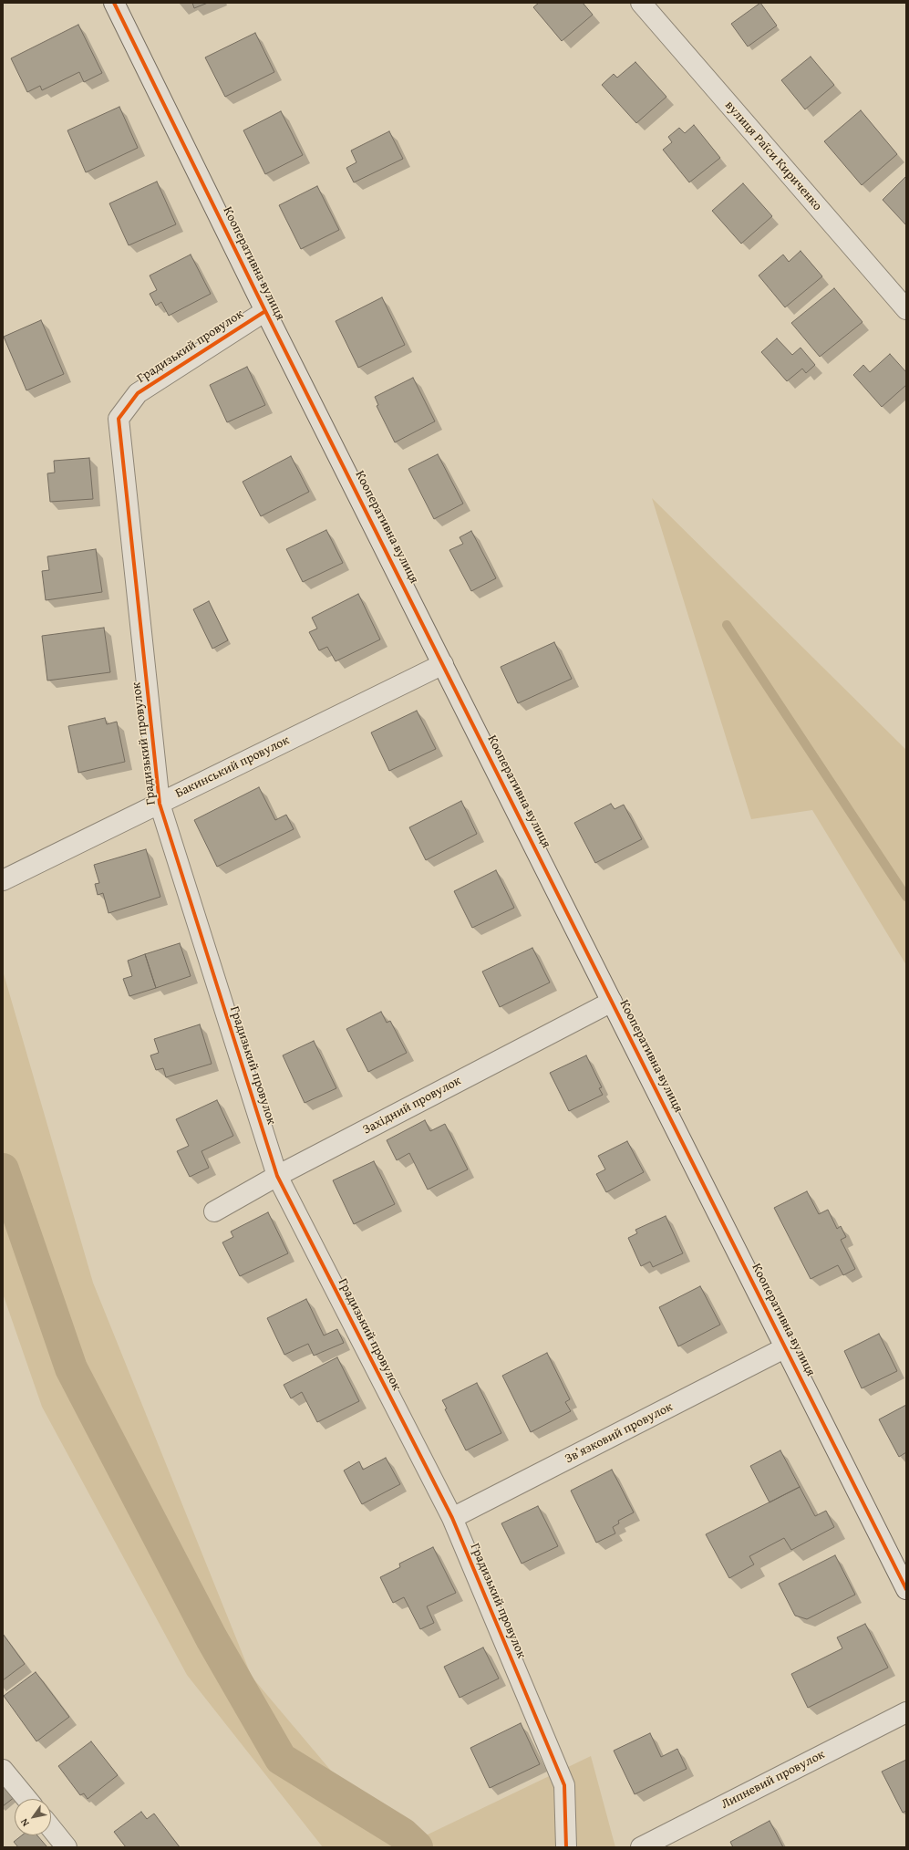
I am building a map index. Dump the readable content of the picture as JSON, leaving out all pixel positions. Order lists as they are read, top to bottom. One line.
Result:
{"streets":{"street":["вулиця Раїси Кириченко","Кооперативна вулиця","Градизький провулок","Бакинський провулок","Західний провулок","Звʼязковий провулок","Липневий провулок"]},"crossings":[["Кооперативна вулиця","Градизький провулок"],["Кооперативна вулиця","Бакинський провулок"],["Кооперативна вулиця","Західний провулок"],["Кооперативна вулиця","Звʼязковий провулок"],["Градизький провулок","Бакинський провулок"],["Градизький провулок","Західний провулок"],["Градизький провулок","Звʼязковий провулок"]],"north":"bottom left"}
